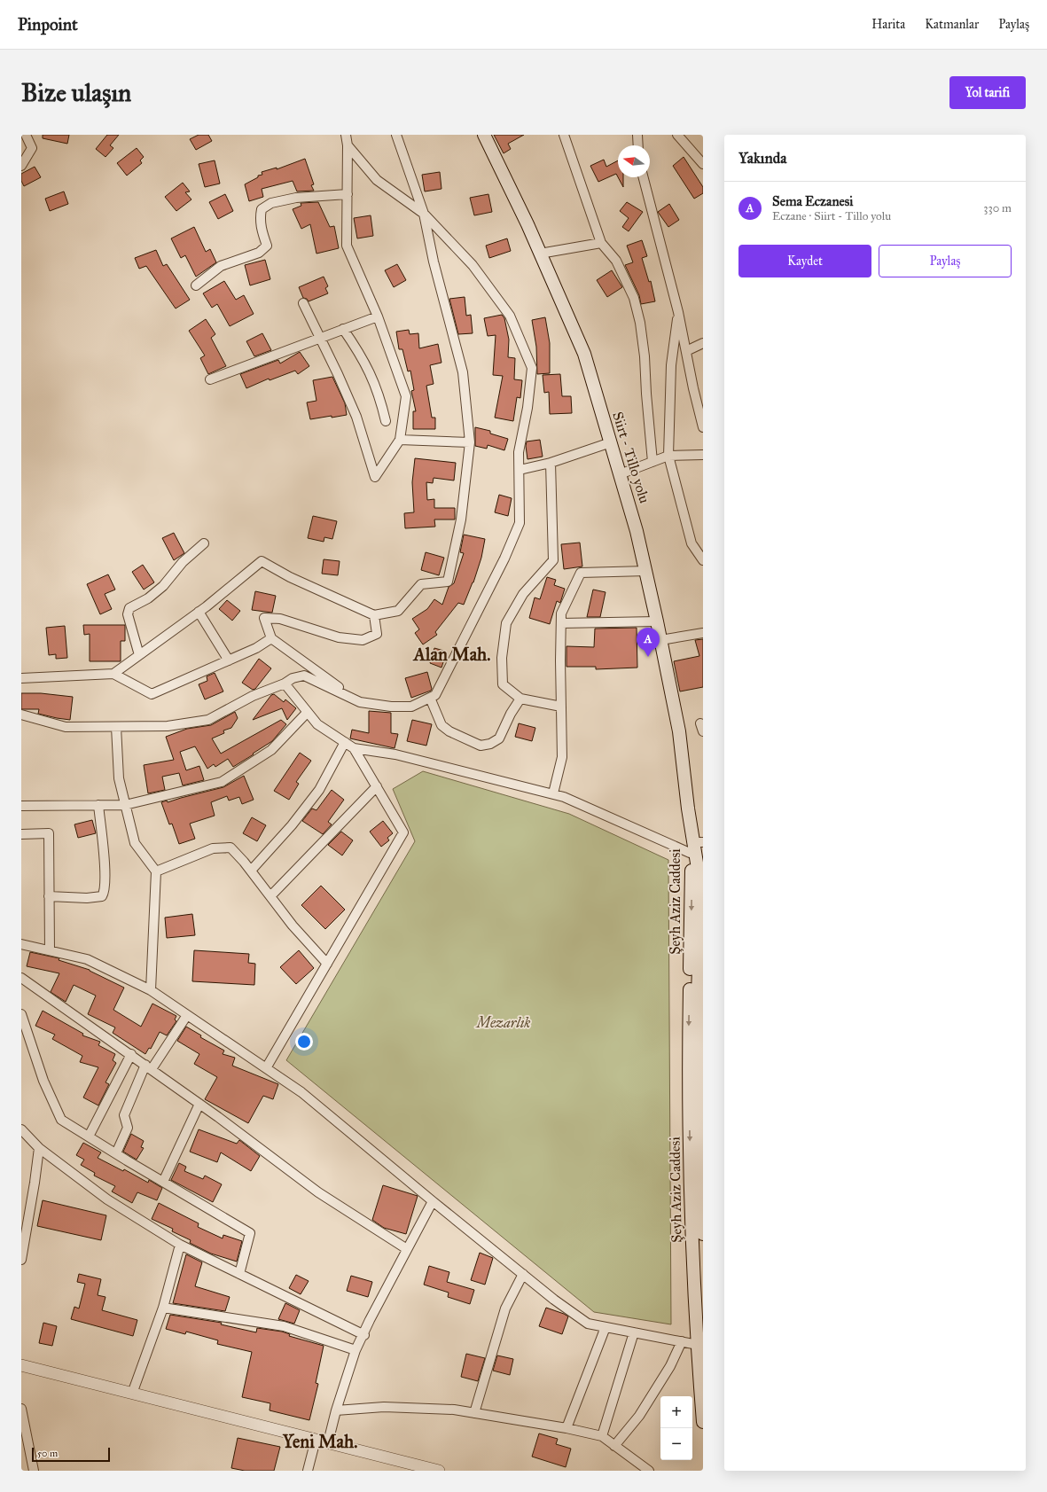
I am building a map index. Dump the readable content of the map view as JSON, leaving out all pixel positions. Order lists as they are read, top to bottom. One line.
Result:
{"streets":{"main road":["Siirt - Tillo yolu","Şeyh Aziz Caddesi"]},"crossings":[["Siirt - Tillo yolu","Şeyh Aziz Caddesi"]],"districts":["Alan Mah.","Yeni Mah."],"parks":["Mezarlık"],"scale_bar":"50 m","north":"left","page":{"header":"Pinpoint","nav":["Harita","Katmanlar","Paylaş"],"buttons":["Yol tarifi",["Kaydet","Paylaş"]],"title":"Bize ulaşın","heading":"Yakında","list":[{"mark":"A","name":"Sema Eczanesi","note":"Eczane · Siirt - Tillo yolu","value":"330 m"}],"pins":"A","map_buttons":["+","−"],"scale":"50 m"}}
